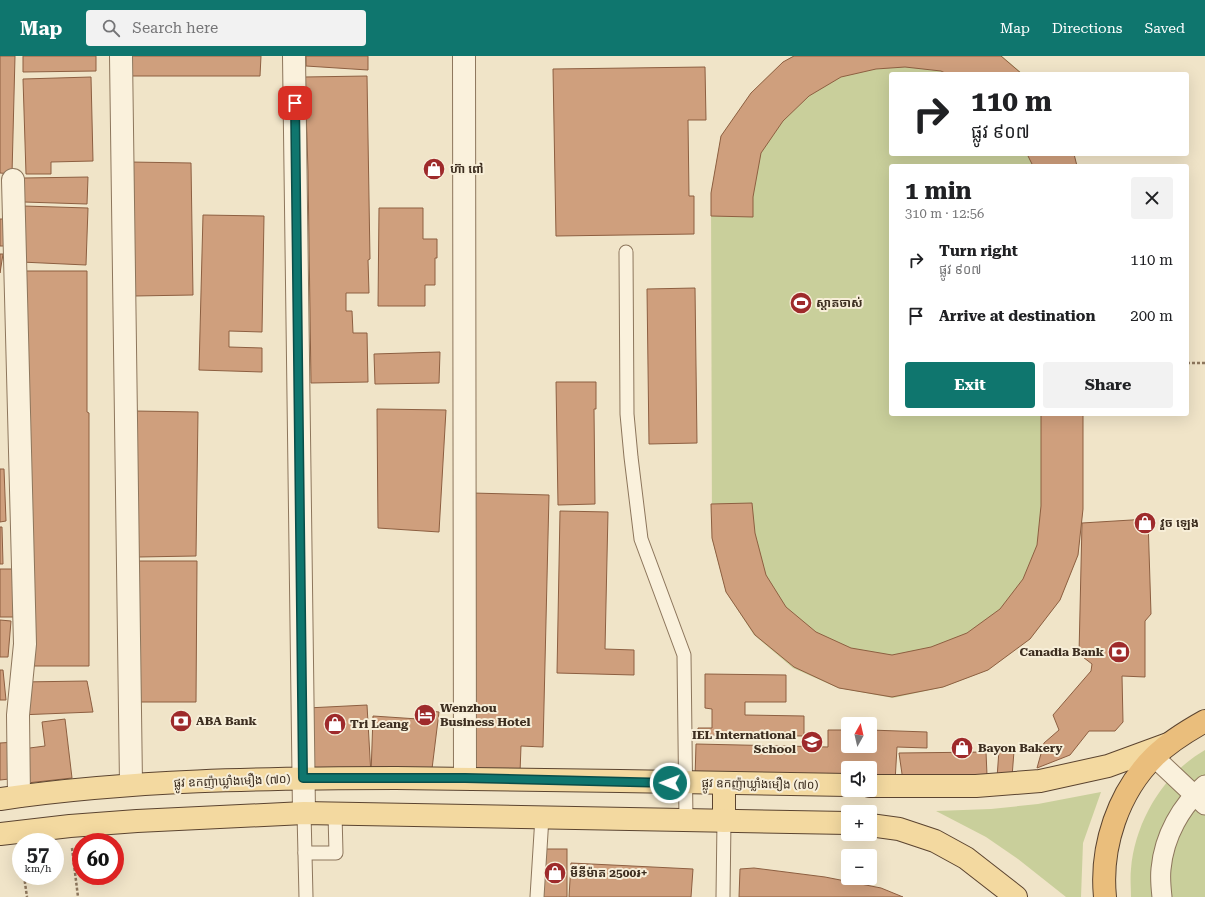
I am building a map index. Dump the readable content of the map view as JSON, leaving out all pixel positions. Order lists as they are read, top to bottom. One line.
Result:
{"streets":{"main road":["ផ្លូវ ឧកញ៉ាឃ្លាំងមឿង (៧០)"]},"places":{"shop":["ហ៊ា ពៅ","វួច ឡេង","Tri Leang","Bayon Bakery","មីនីម៉ាត 2500៛+"],"sports":["ស្ដាតចាស់"],"bank":["Canadia Bank","ABA Bank"],"hotel":["Wenzhou Business Hotel"],"school or university":["IEL International School"]},"north":"top","page":{"header":"Map","search":"Search here","nav":["Map","Directions","Saved"],"turn":["110 m","ផ្លូវ ៩០៧"],"heading":["1 min","310 m · 12:56"],"list":[{"name":"Turn right","note":"ផ្លូវ ៩០៧","value":"110 m"},{"name":"Arrive at destination","value":"200 m"}],"buttons":["Exit","Share"],"map_buttons":["+","−"],"speed":"57 km/h","limit":"60"}}
